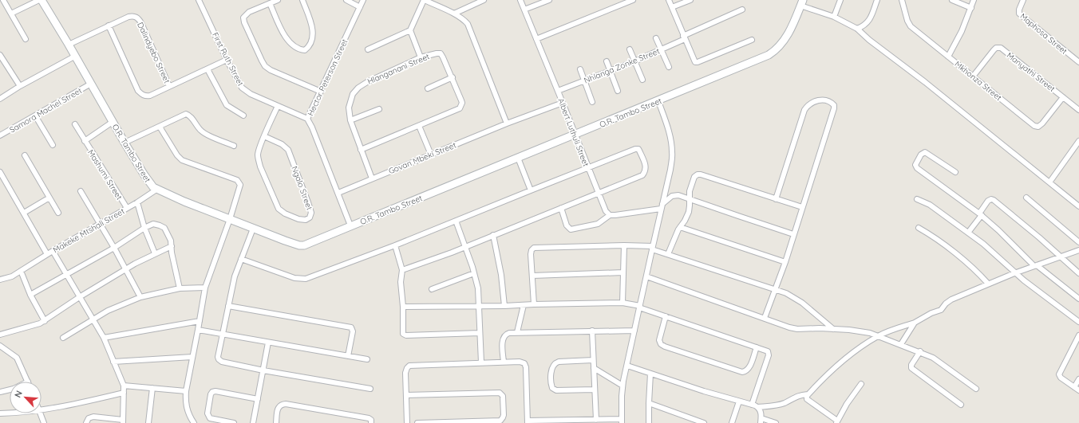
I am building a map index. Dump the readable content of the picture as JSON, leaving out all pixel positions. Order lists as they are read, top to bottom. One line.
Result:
{"streets":{"street":["Maphosa Street","Dalindyebo Street","First Ruth Street","Nhlanga Zonke Street","Hlanganani Street","Manyathi Street","Hector Peterson Street","Mkhonza Street","Samora Machel Street","O.R. Tambo Street","Albert Luthuli Street","Govan Mbeki Street","Mashumi Street","Ngalo Street","Makeke Mtshali Street"]},"crossings":[["Dalindyebo Street","O.R. Tambo Street"],["First Ruth Street","Hector Peterson Street"],["First Ruth Street","Ngalo Street"],["Nhlanga Zonke Street","Albert Luthuli Street"],["Hlanganani Street","Govan Mbeki Street"],["Manyathi Street","Mkhonza Street"],["Hector Peterson Street","O.R. Tambo Street"],["Hector Peterson Street","Govan Mbeki Street"],["Samora Machel Street","O.R. Tambo Street"],["O.R. Tambo Street","Albert Luthuli Street"],["O.R. Tambo Street","Mashumi Street"],["O.R. Tambo Street","Makeke Mtshali Street"],["Albert Luthuli Street","Govan Mbeki Street"],["Mashumi Street","Makeke Mtshali Street"]],"north":"top left"}
